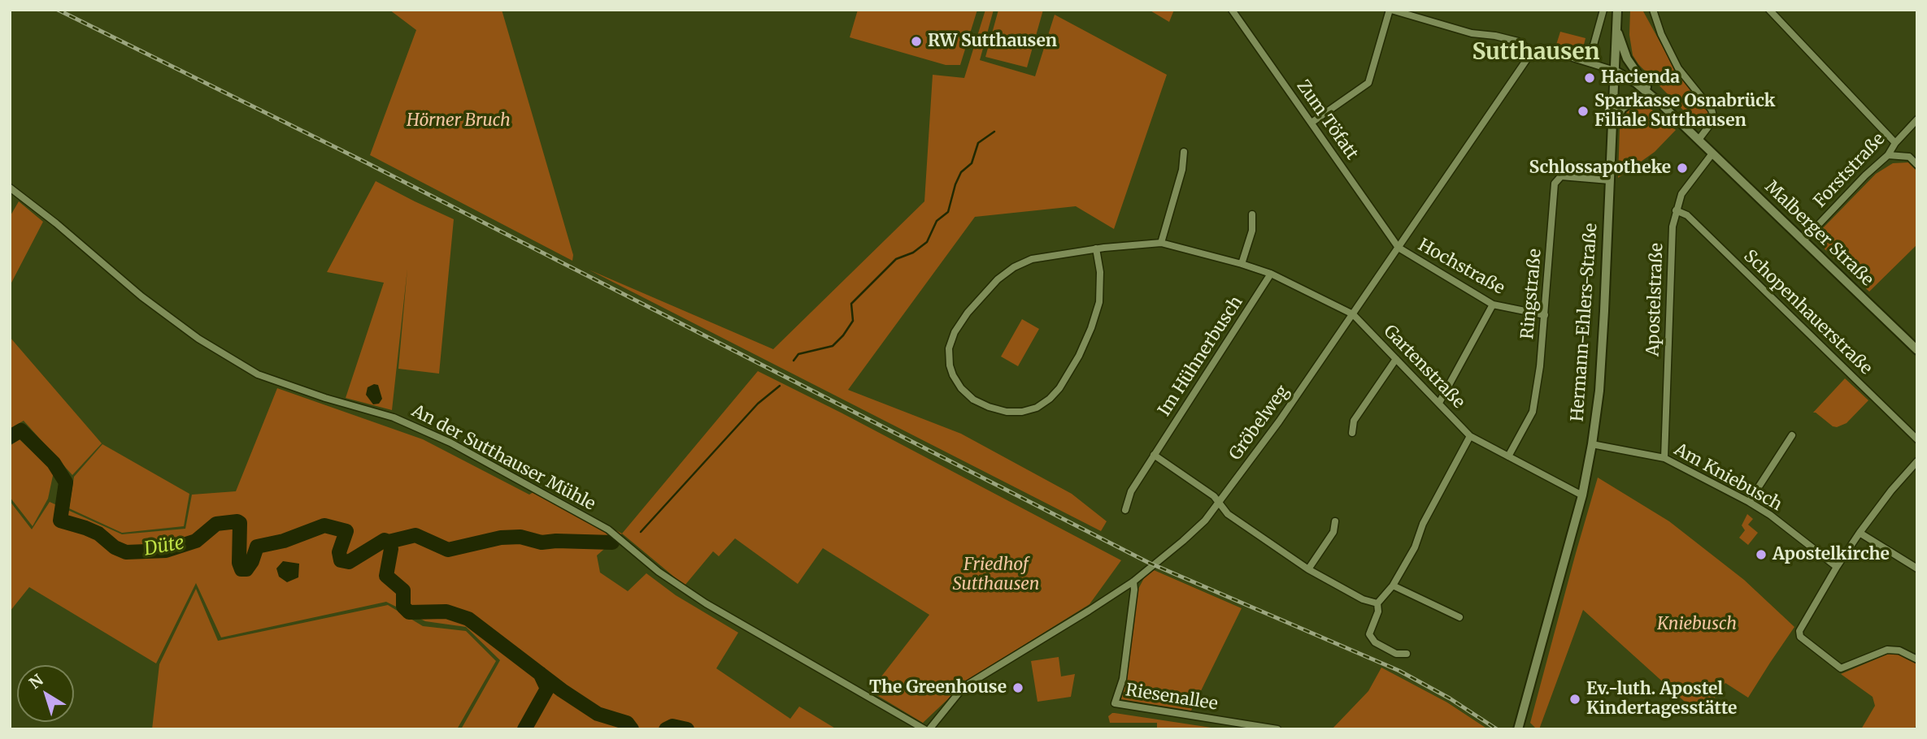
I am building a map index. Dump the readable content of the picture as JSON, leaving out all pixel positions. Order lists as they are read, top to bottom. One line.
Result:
{"streets":{"street":["Zum Töfatt","Forststraße","Malberger Straße","Hochstraße","Ringstraße","Apostelstraße","Schopenhauerstraße","Hermann-Ehlers-Straße","Im Hühnerbusch","Gartenstraße","Gröbelweg","An der Sutthauser Mühle","Am Kniebusch","Riesenallee"]},"crossings":[["Zum Töfatt","Hochstraße"],["Zum Töfatt","Gröbelweg"],["Forststraße","Malberger Straße"],["Malberger Straße","Apostelstraße"],["Malberger Straße","Hermann-Ehlers-Straße"],["Hochstraße","Ringstraße"],["Hochstraße","Gröbelweg"],["Ringstraße","Hermann-Ehlers-Straße"],["Ringstraße","Gartenstraße"],["Apostelstraße","Schopenhauerstraße"],["Apostelstraße","Am Kniebusch"],["Hermann-Ehlers-Straße","Gartenstraße"],["Hermann-Ehlers-Straße","Am Kniebusch"],["Im Hühnerbusch","Gartenstraße"],["Gartenstraße","Gröbelweg"],["Gröbelweg","An der Sutthauser Mühle"],["Gröbelweg","Riesenallee"]],"districts":["Sutthausen"],"water":["Düte"],"parks":["Hörner Bruch","Friedhof Sutthausen","Kniebusch"],"places":["RW Sutthausen","Hacienda","Sparkasse Osnabrück Filiale Sutthausen","Schlossapotheke","Apostelkirche","The Greenhouse","Ev.-luth. Apostel Kindertagesstätte"],"north":"top left"}
